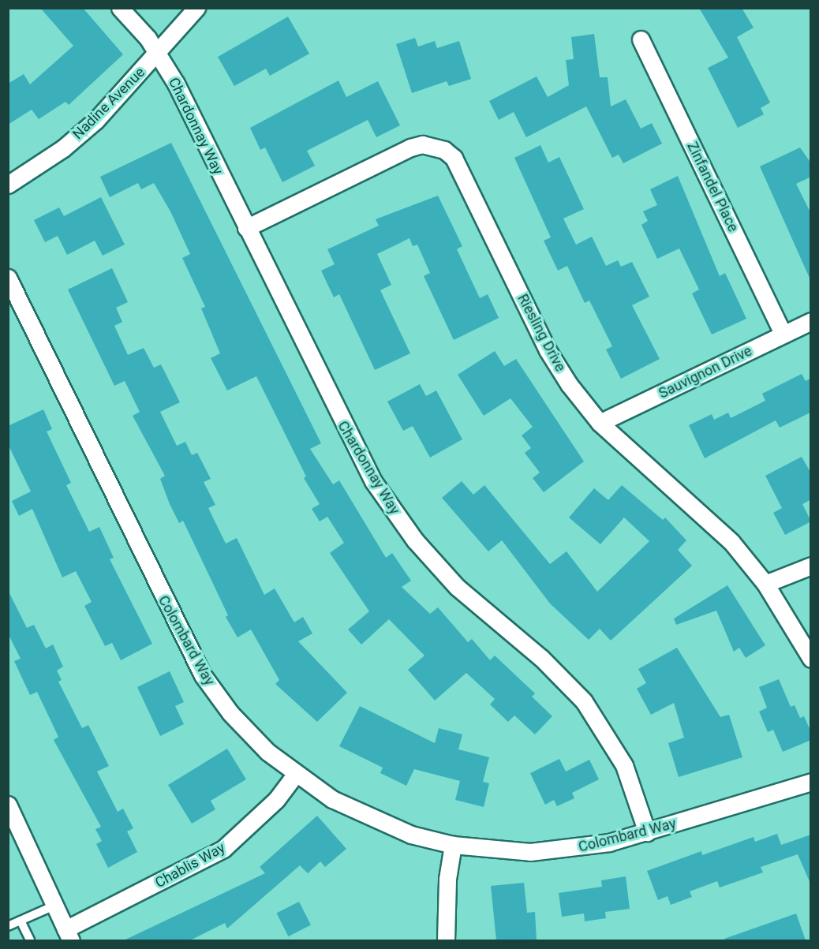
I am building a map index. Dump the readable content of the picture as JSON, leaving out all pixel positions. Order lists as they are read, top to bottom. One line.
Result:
{"streets":{"street":["Nadine Avenue","Chardonnay Way","Zinfandel Place","Riesling Drive","Sauvignon Drive","Colombard Way","Chablis Way"]},"crossings":[["Nadine Avenue","Chardonnay Way"],["Chardonnay Way","Riesling Drive"],["Chardonnay Way","Colombard Way"],["Zinfandel Place","Sauvignon Drive"],["Riesling Drive","Sauvignon Drive"],["Colombard Way","Chablis Way"]]}
